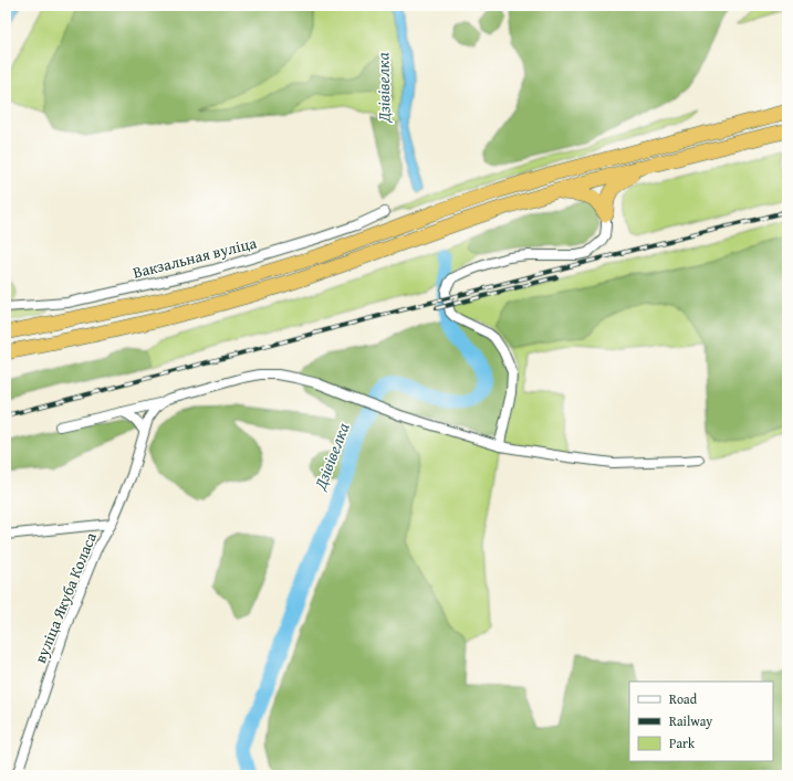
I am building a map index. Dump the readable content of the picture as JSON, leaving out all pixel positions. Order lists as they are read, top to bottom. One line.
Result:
{"streets":{"street":["Вакзальная вуліца","вуліца Якуба Коласа"]},"water":["Дзівівелка"],"legend":["Road","Railway","Park"]}
